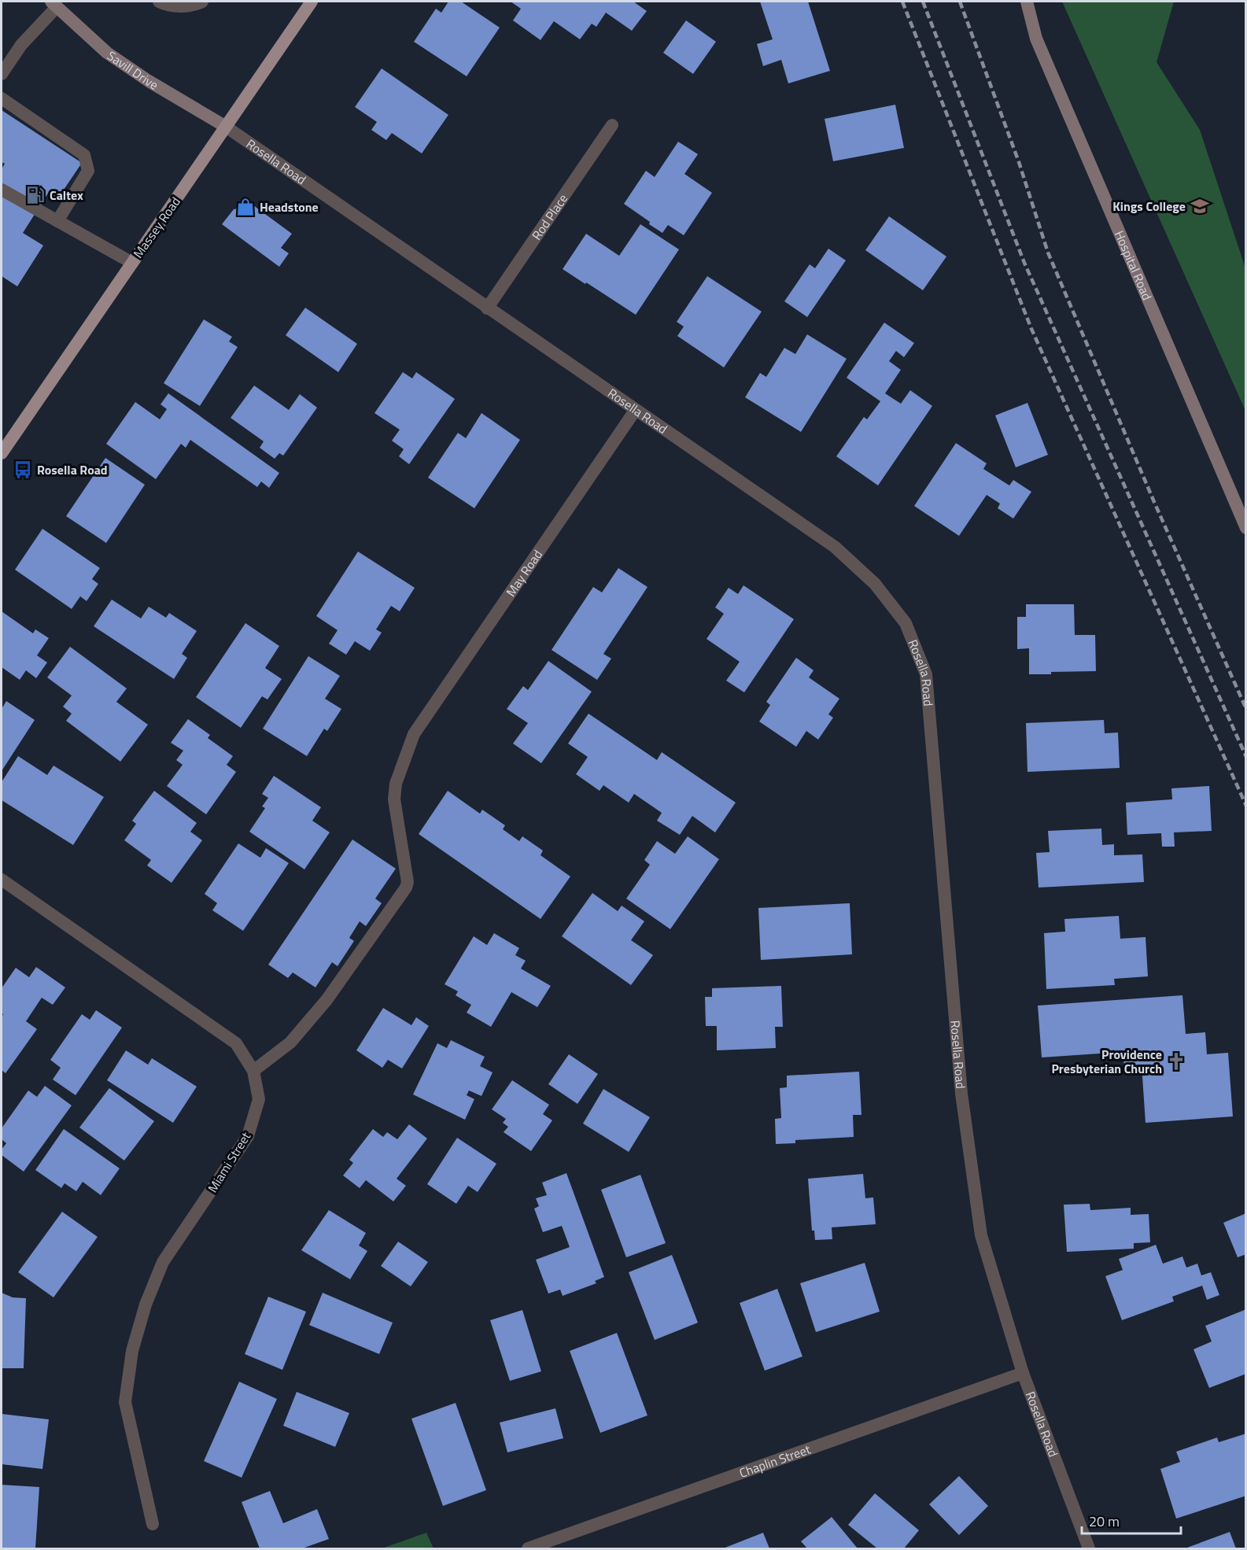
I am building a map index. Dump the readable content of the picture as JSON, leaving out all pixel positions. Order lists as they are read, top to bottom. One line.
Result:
{"streets":{"main road":["Savill Drive","Massey Road","Hospital Road"],"street":["Rosella Road","Rod Place","May Road","Miami Street","Chaplin Street"]},"crossings":[["Savill Drive","Rosella Road"],["Savill Drive","Massey Road"],["Rosella Road","Rod Place"],["Rosella Road","Massey Road"],["Rosella Road","May Road"],["Rosella Road","Chaplin Street"],["May Road","Miami Street"]],"places":{"fuel station":["Caltex"],"school or university":["Kings College"],"shop":["Headstone"],"bus stop":["Rosella Road"],"church":["Providence Presbyterian Church"]},"scale_bar":"20 m"}
